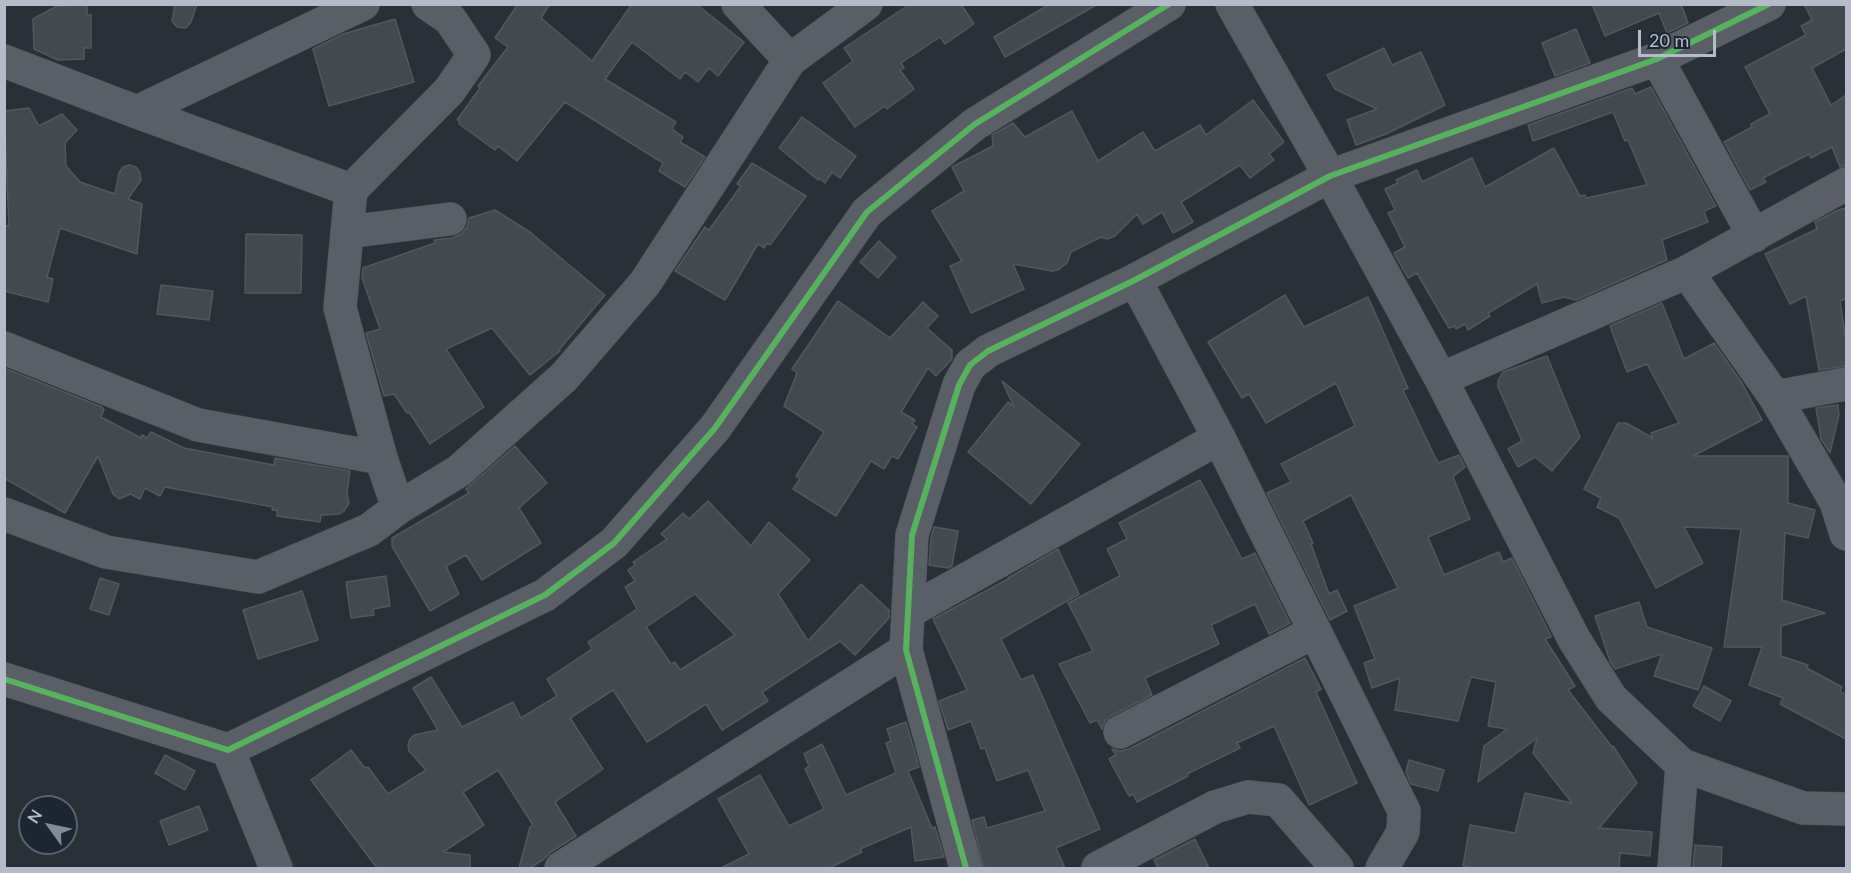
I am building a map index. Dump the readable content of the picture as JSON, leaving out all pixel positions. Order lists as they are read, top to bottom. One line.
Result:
{"scale_bar":"20 m","north":"top left"}
